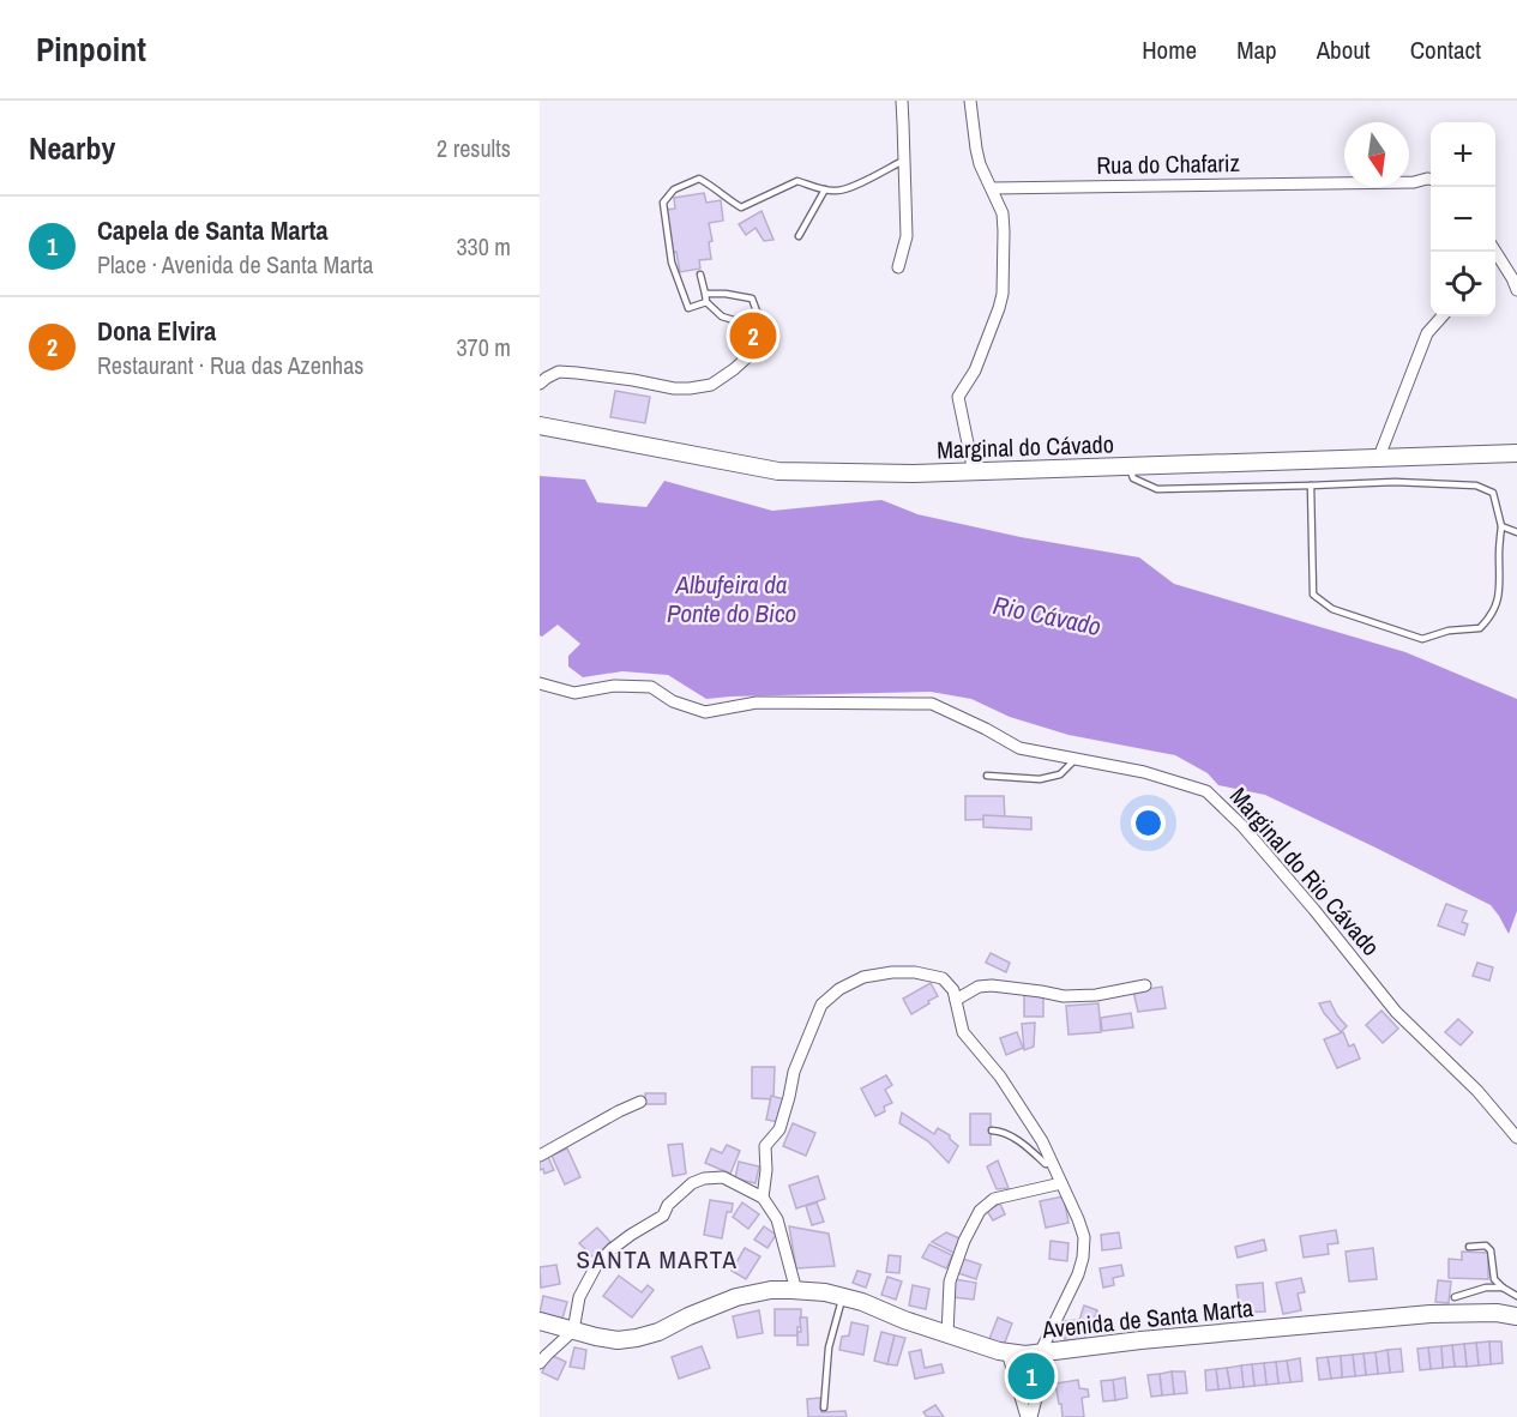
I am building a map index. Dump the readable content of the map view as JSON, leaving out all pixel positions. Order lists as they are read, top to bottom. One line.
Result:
{"streets":{"street":["Rua do Chafariz","Marginal do Cávado","Marginal do Rio Cávado","Avenida de Santa Marta"]},"districts":["SANTA MARTA"],"water":["Albufeira da Ponte do Bico","Rio Cávado"],"north":"bottom","page":{"header":"Pinpoint","nav":["Home","Map","About","Contact"],"heading":["Nearby","2 results"],"map_buttons":["+","−"],"list":[{"mark":"1","name":"Capela de Santa Marta","note":"Place · Avenida de Santa Marta","value":"330 m"},{"mark":"2","name":"Dona Elvira","note":"Restaurant · Rua das Azenhas","value":"370 m"}],"pins":["2","1"]}}
